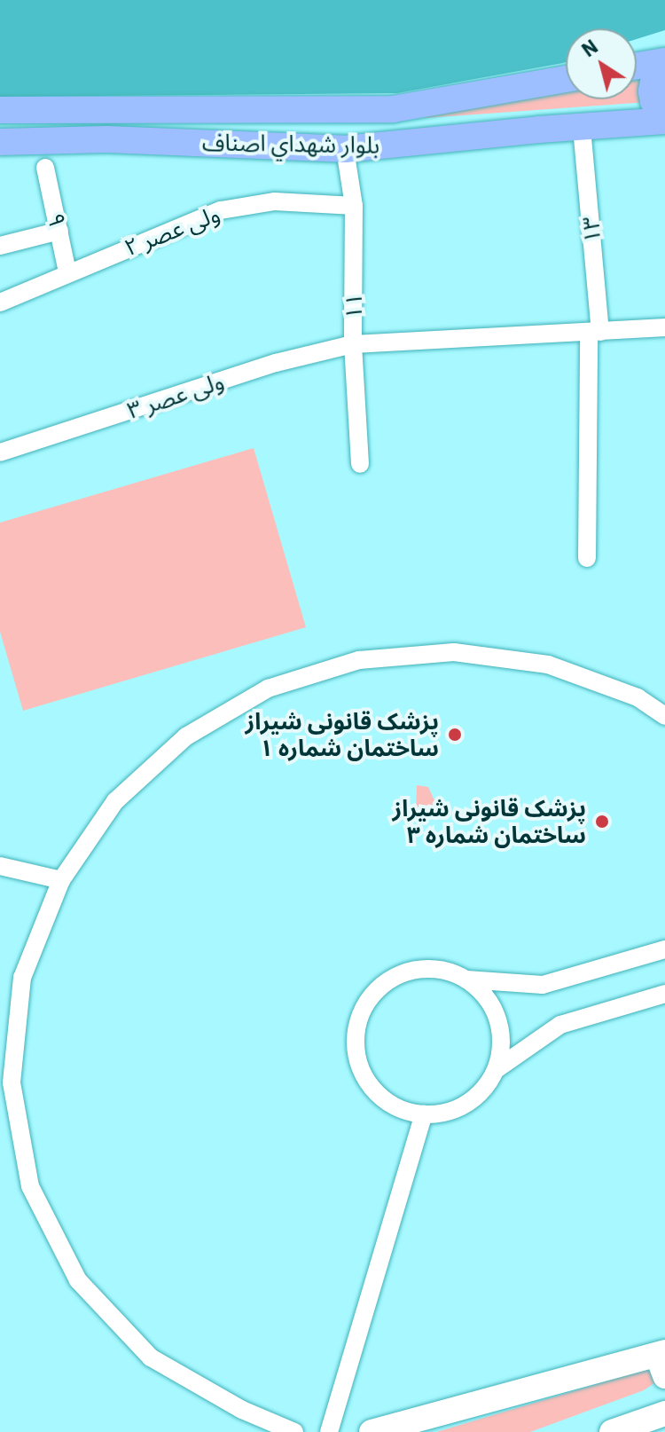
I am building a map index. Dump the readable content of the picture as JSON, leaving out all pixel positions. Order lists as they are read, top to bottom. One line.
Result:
{"streets":{"main road":["بلوار شهداي اصناف"],"street":["۹","۱۳","ولی عصر ۲","۱۱","ولی عصر ۳"]},"crossings":[["بلوار شهداي اصناف","۱۳"],["بلوار شهداي اصناف","۱۱"],["۹","ولی عصر ۲"],["۱۳","ولی عصر ۳"],["ولی عصر ۲","۱۱"],["۱۱","ولی عصر ۳"]],"places":["پزشک قانونی شیراز ساختمان شماره ۱","پزشک قانونی شیراز ساختمان شماره ٣"],"north":"top left"}
